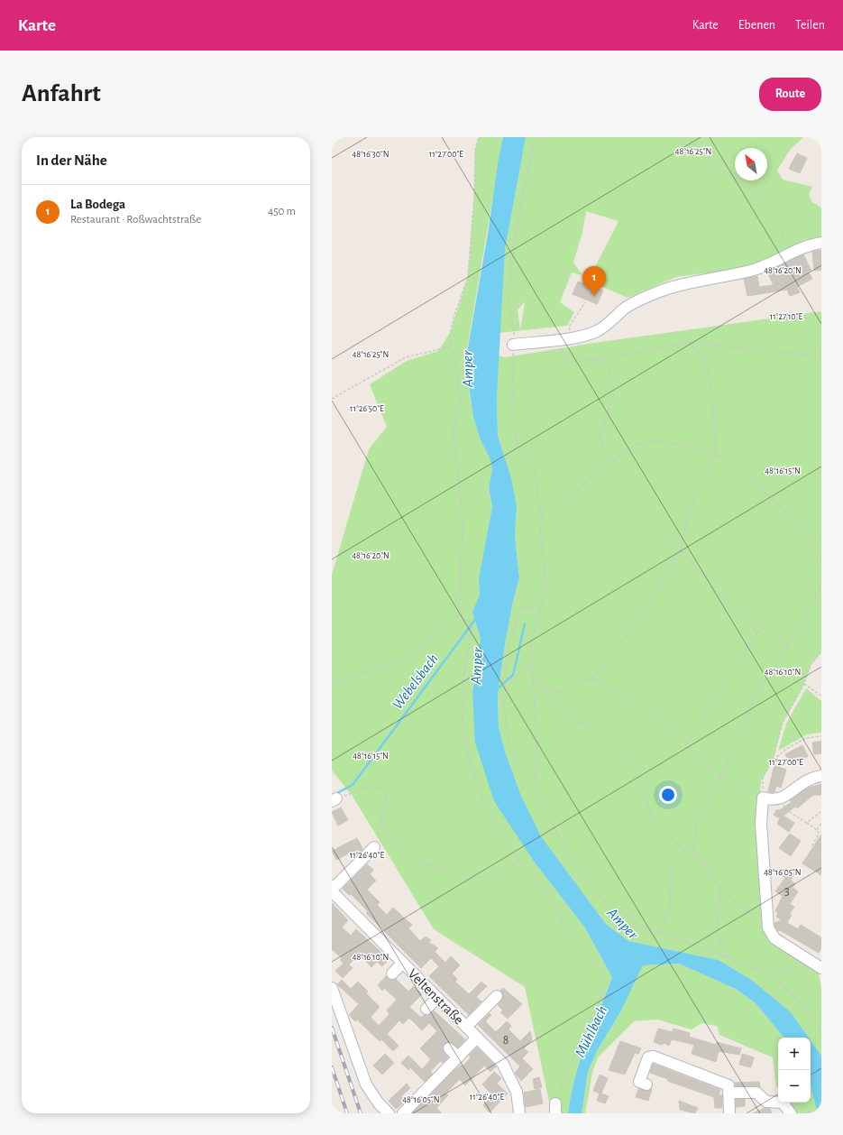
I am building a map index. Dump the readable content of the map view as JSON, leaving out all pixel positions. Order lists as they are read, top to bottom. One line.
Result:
{"streets":{"street":["Veltenstraße"]},"water":["Amper","Webelsbach","Mühlbach"],"house_numbers":["3","8"],"north":"top left","page":{"header":"Karte","nav":["Karte","Ebenen","Teilen"],"buttons":"Route","title":"Anfahrt","heading":"In der Nähe","list":[{"mark":"1","name":"La Bodega","note":"Restaurant · Roßwachtstraße","value":"450 m"}],"pins":"1","map_buttons":["+","−"]},"coordinates":["48°16'25\"N","48°16'30\"N","11°27'00\"E","48°16'20\"N","11°27'10\"E","11°26'50\"E","48°16'15\"N","48°16'10\"N","11°26'40\"E","48°16'05\"N"]}
